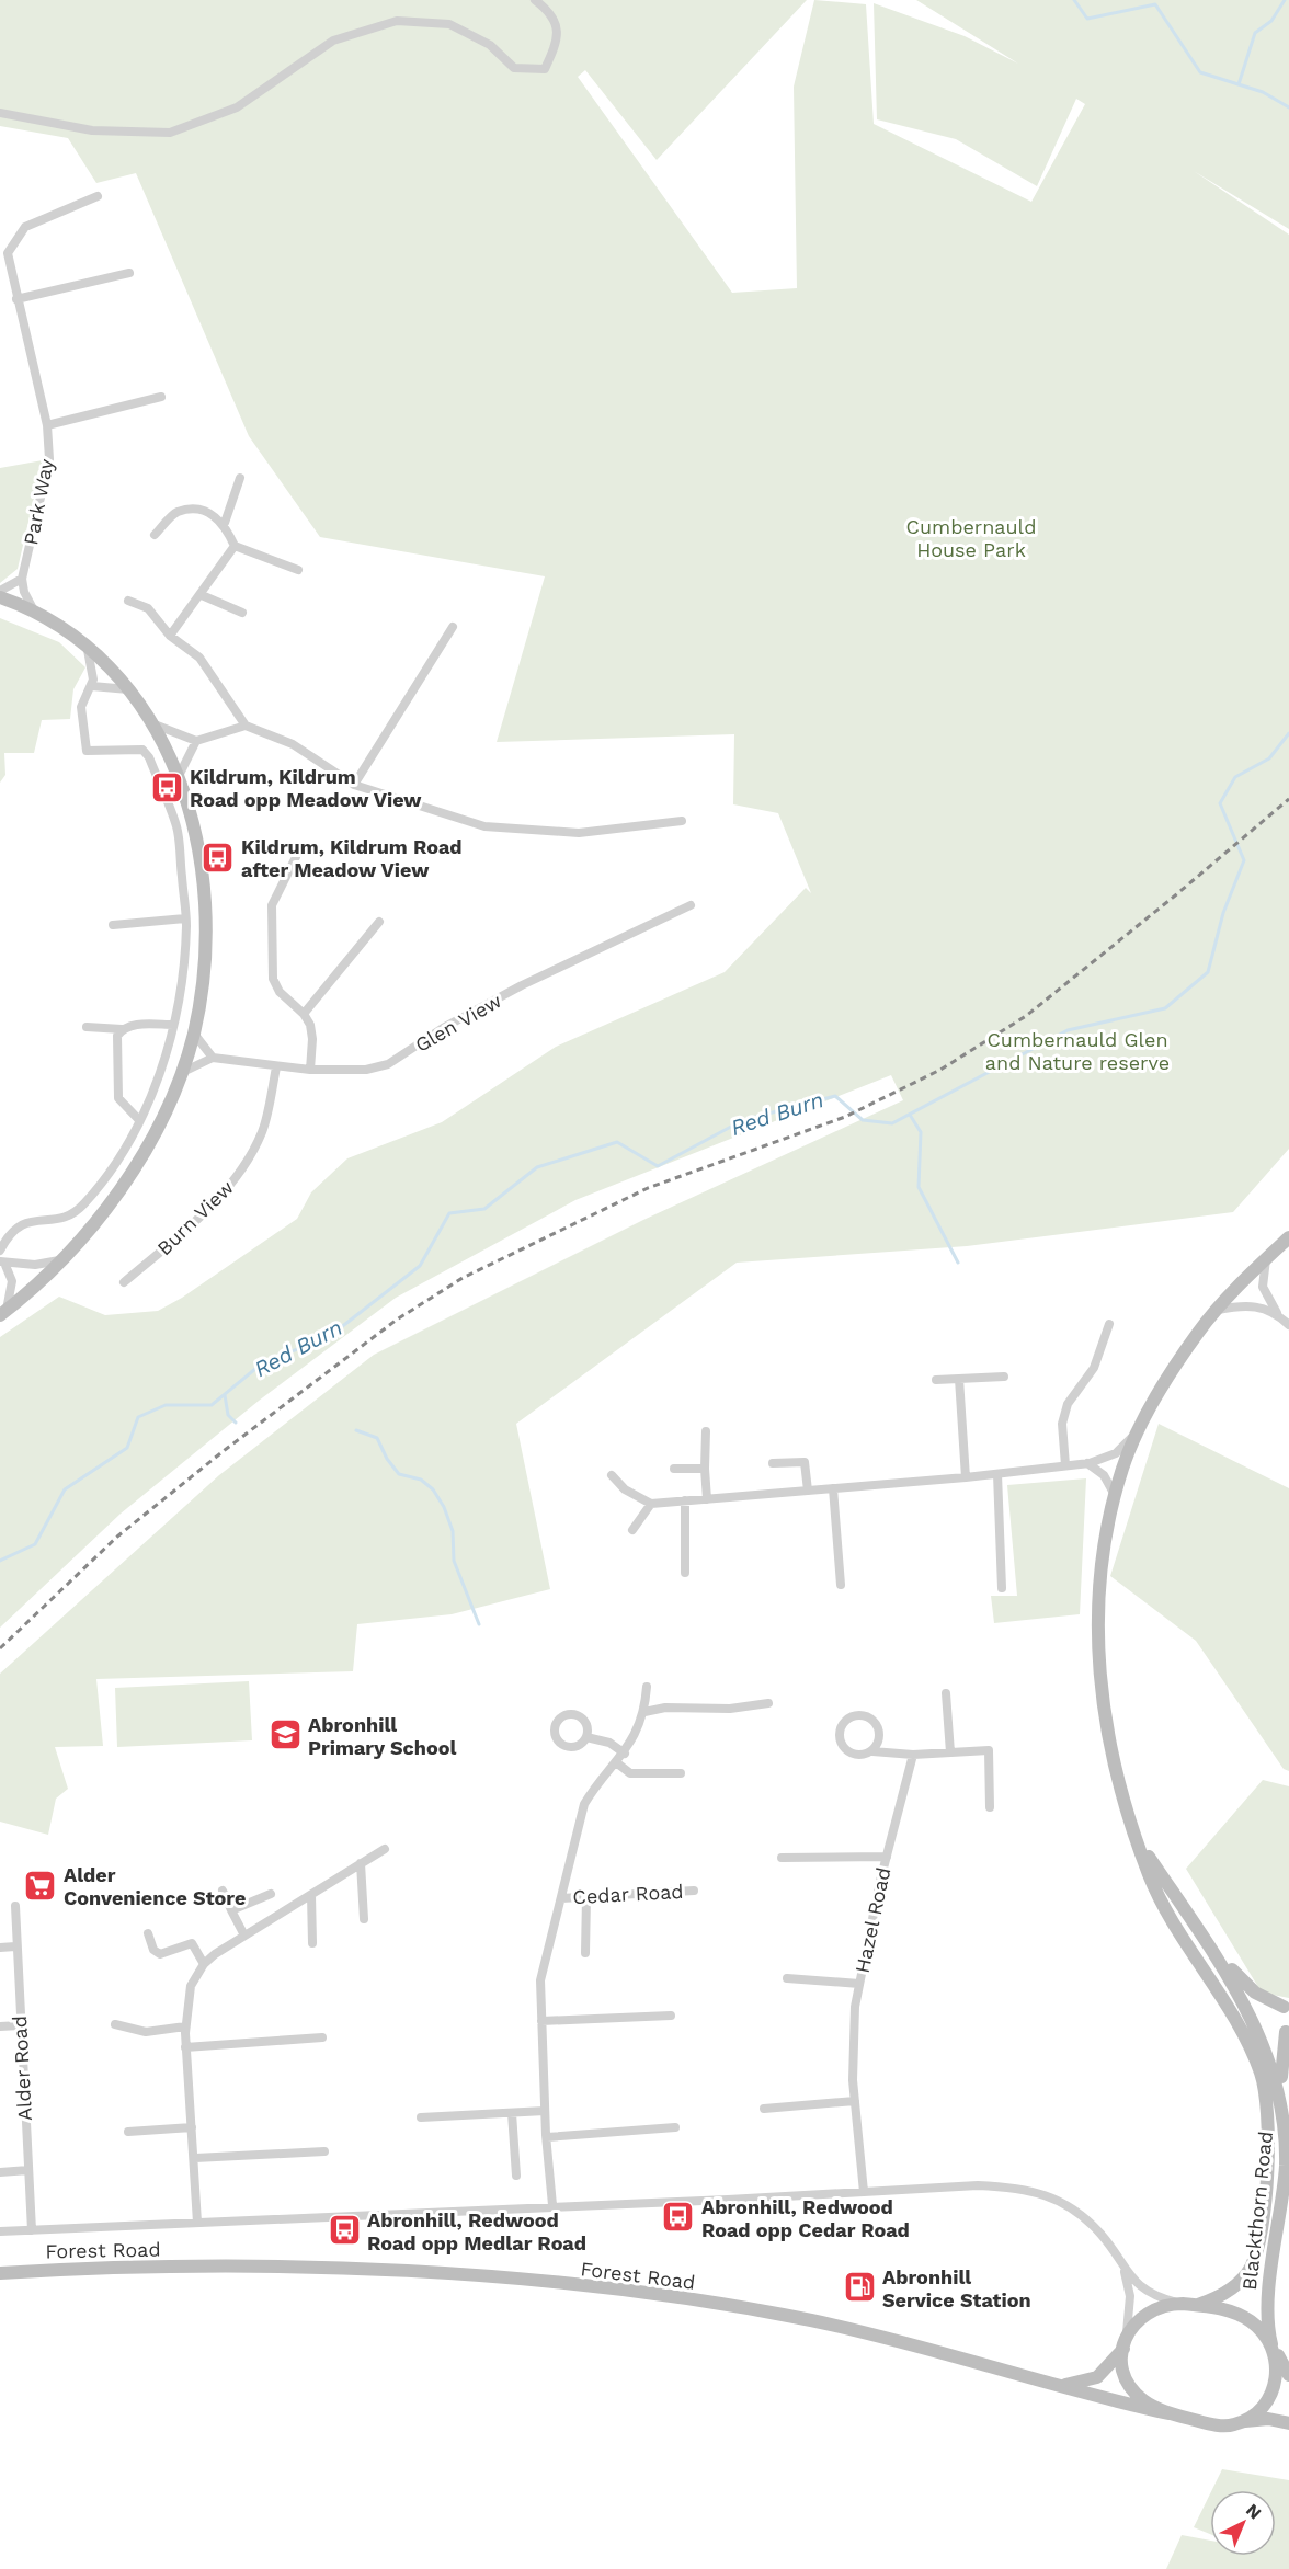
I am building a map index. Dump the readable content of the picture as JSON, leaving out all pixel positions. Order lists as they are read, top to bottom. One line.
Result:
{"streets":{"street":["Park Way","Glen View","Burn View","Cedar Road","Hazel Road","Alder Road","Blackthorn Road","Forest Road"]},"crossings":[["Glen View","Burn View"],["Blackthorn Road","Forest Road"]],"water":["Red Burn"],"parks":["Cumbernauld House Park","Cumbernauld Glen and Nature reserve"],"places":{"bus stop":["Kildrum, Kildrum Road opp Meadow View","Kildrum, Kildrum Road after Meadow View","Abronhill, Redwood Road opp Cedar Road","Abronhill, Redwood Road opp Medlar Road"],"school or university":["Abronhill Primary School"],"supermarket":["Alder Convenience Store"],"fuel station":["Abronhill Service Station"]},"north":"top right"}
